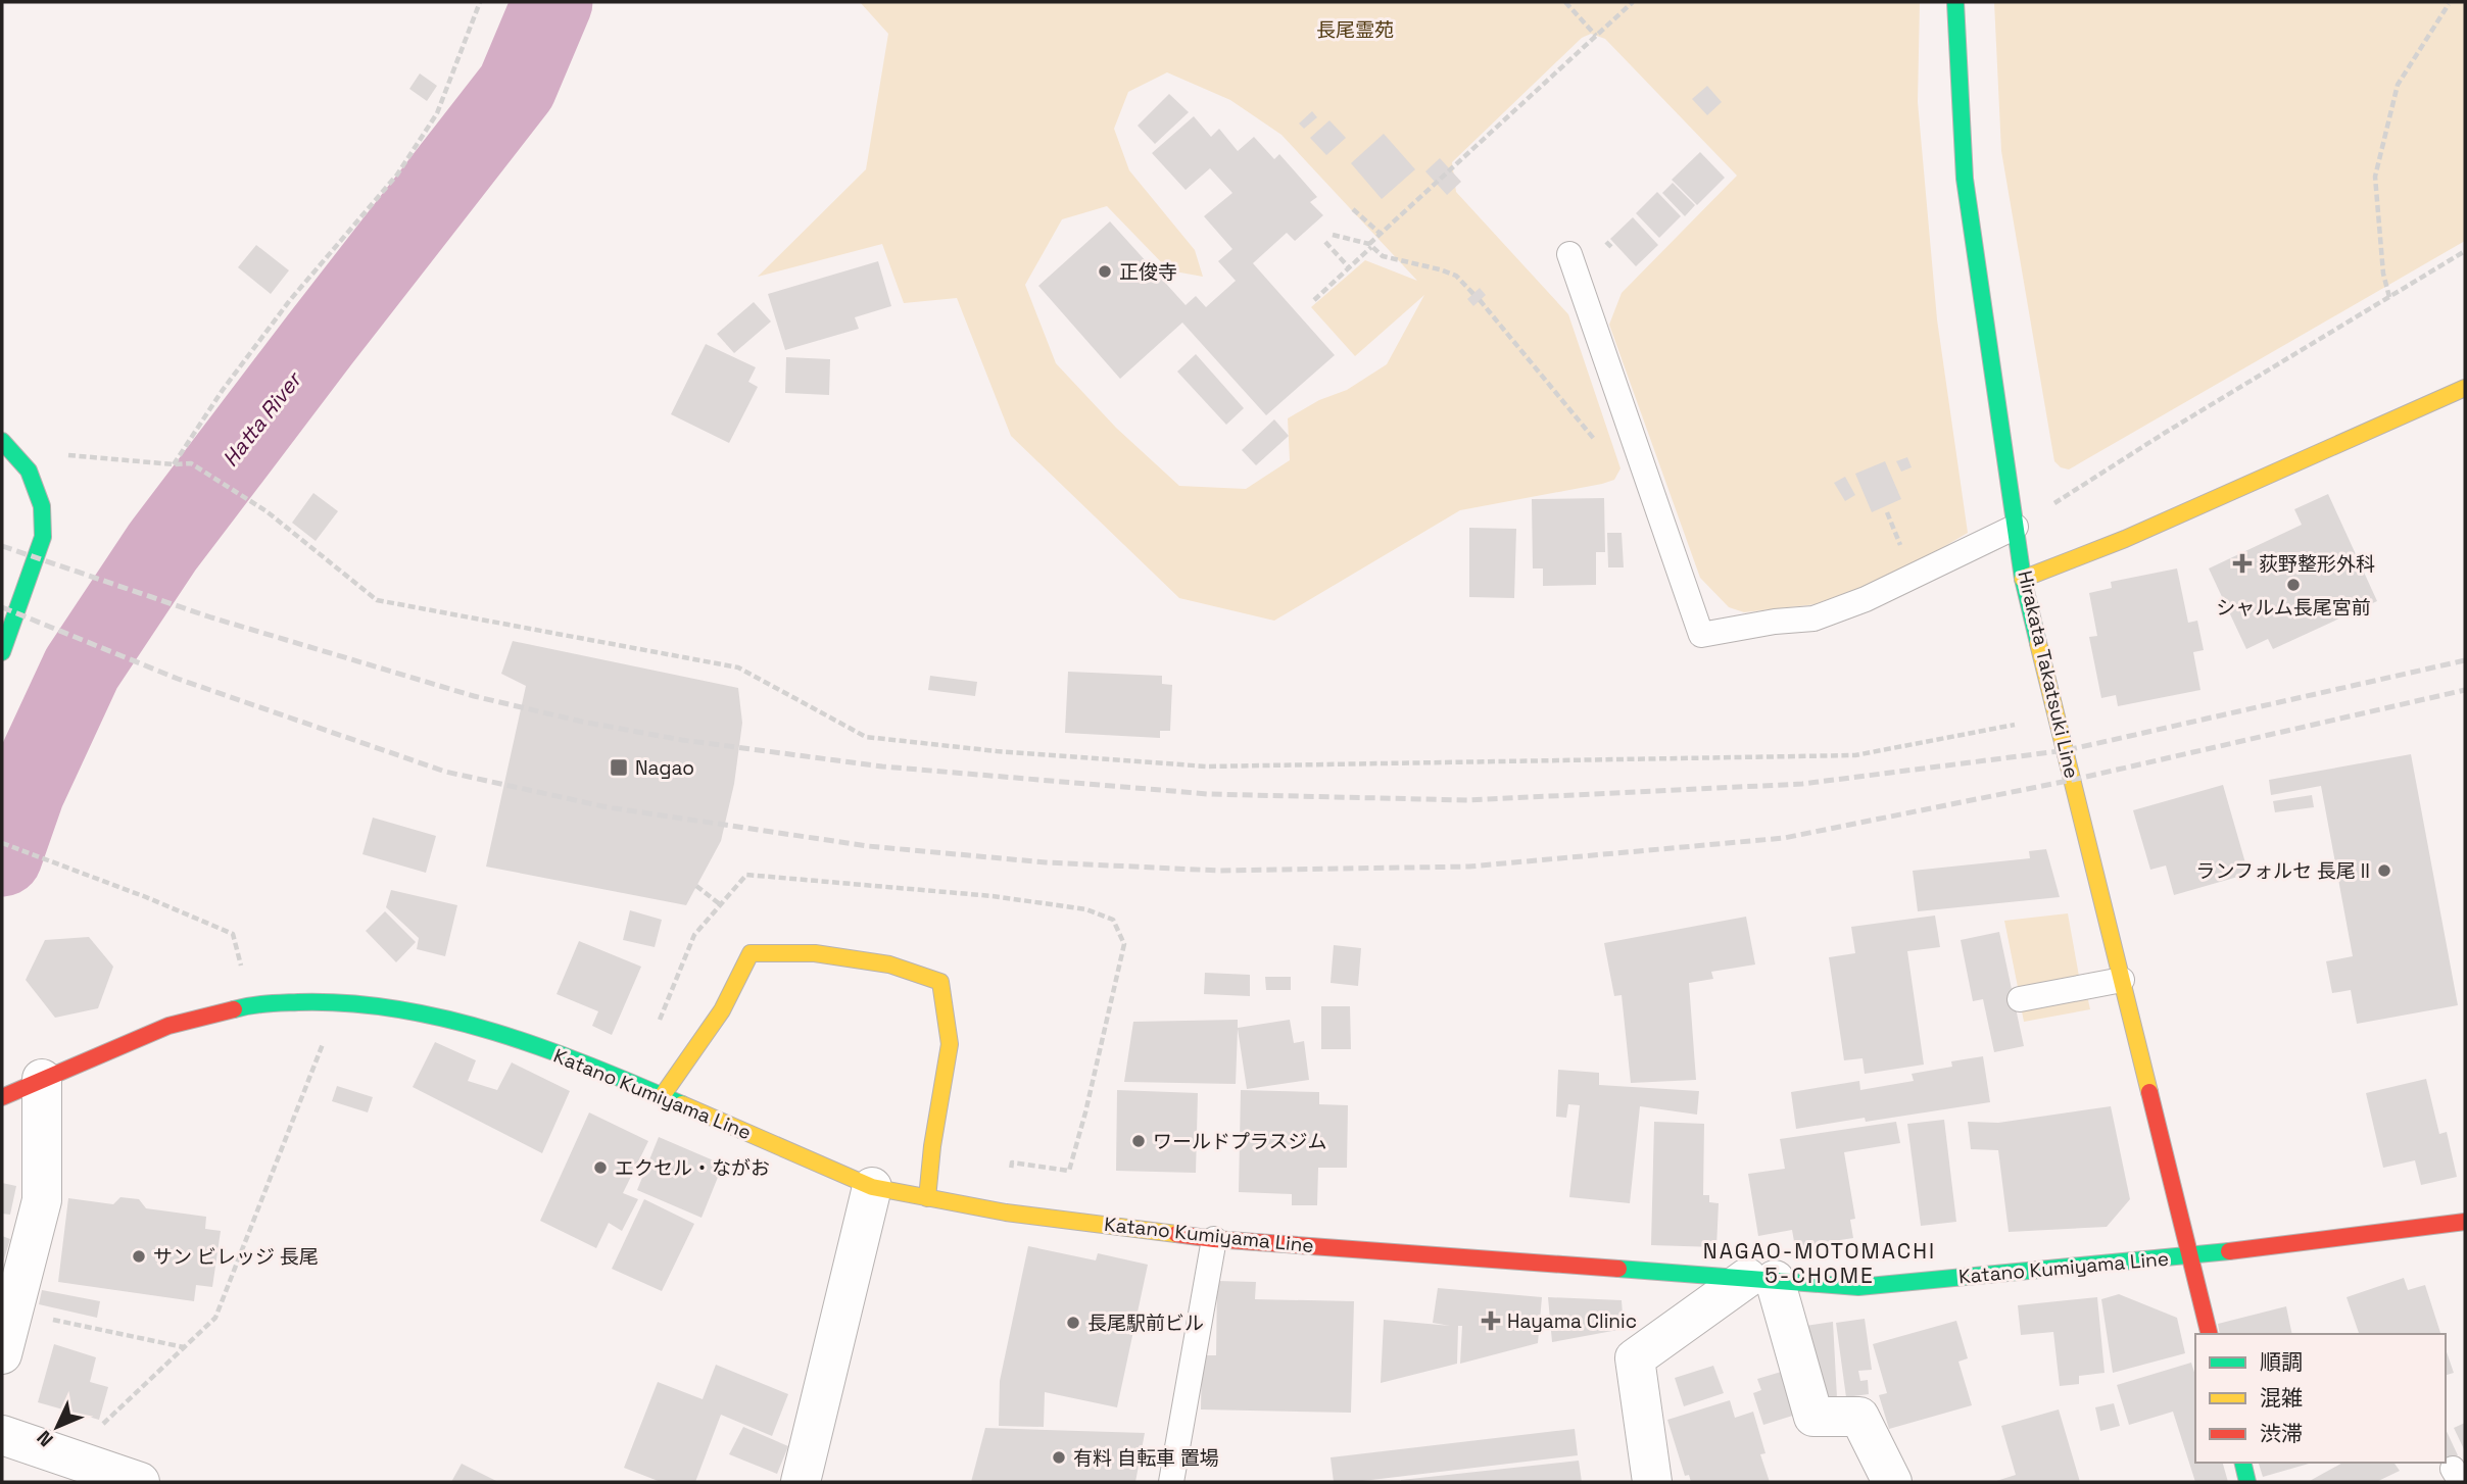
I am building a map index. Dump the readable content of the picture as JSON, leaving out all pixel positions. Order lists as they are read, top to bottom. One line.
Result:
{"streets":{"main road":["Hirakata Takatsuki Line","Katano Kumiyama Line"]},"crossings":[["Hirakata Takatsuki Line","Katano Kumiyama Line"]],"districts":["NAGAO-MOTOMACHI 5-CHOME"],"water":["Hatta River"],"parks":["長尾霊苑"],"places":{"other":["正俊寺","シャルム長尾宮前","ランフォルセ 長尾 II","ワールドプラスジム","エクセル・ながお","サン ビレッジ 長尾","長尾駅前ビル","有料 自転車 置場"],"health":["荻野整形外科","Hayama Clinic"],"transit":["Nagao"]},"legend":["順調","混雑","渋滞"],"north":"bottom left"}
